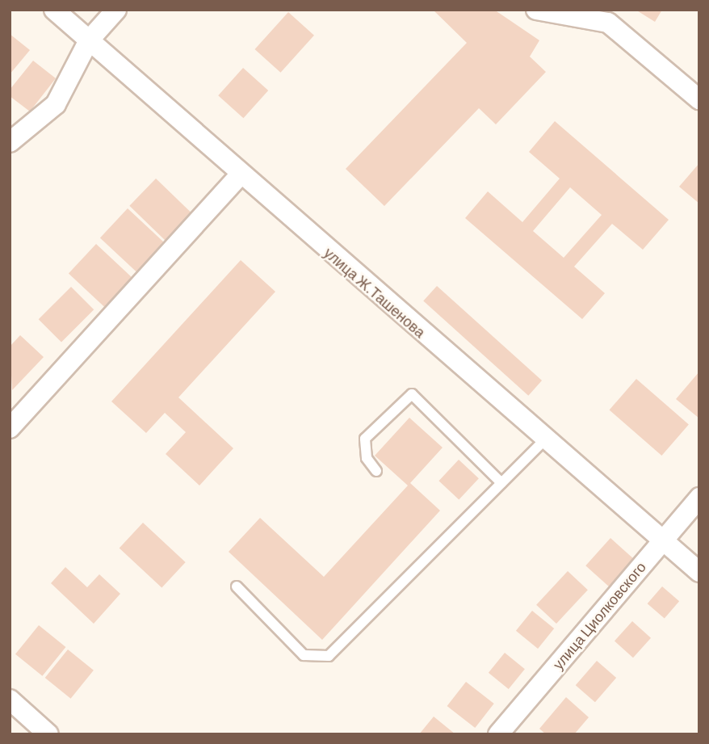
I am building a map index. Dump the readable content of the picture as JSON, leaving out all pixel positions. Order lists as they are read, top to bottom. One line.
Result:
{"streets":{"street":["улица Ж.Ташенова","улица Циолковского"]},"crossings":[["улица Ж.Ташенова","улица Циолковского"]]}
